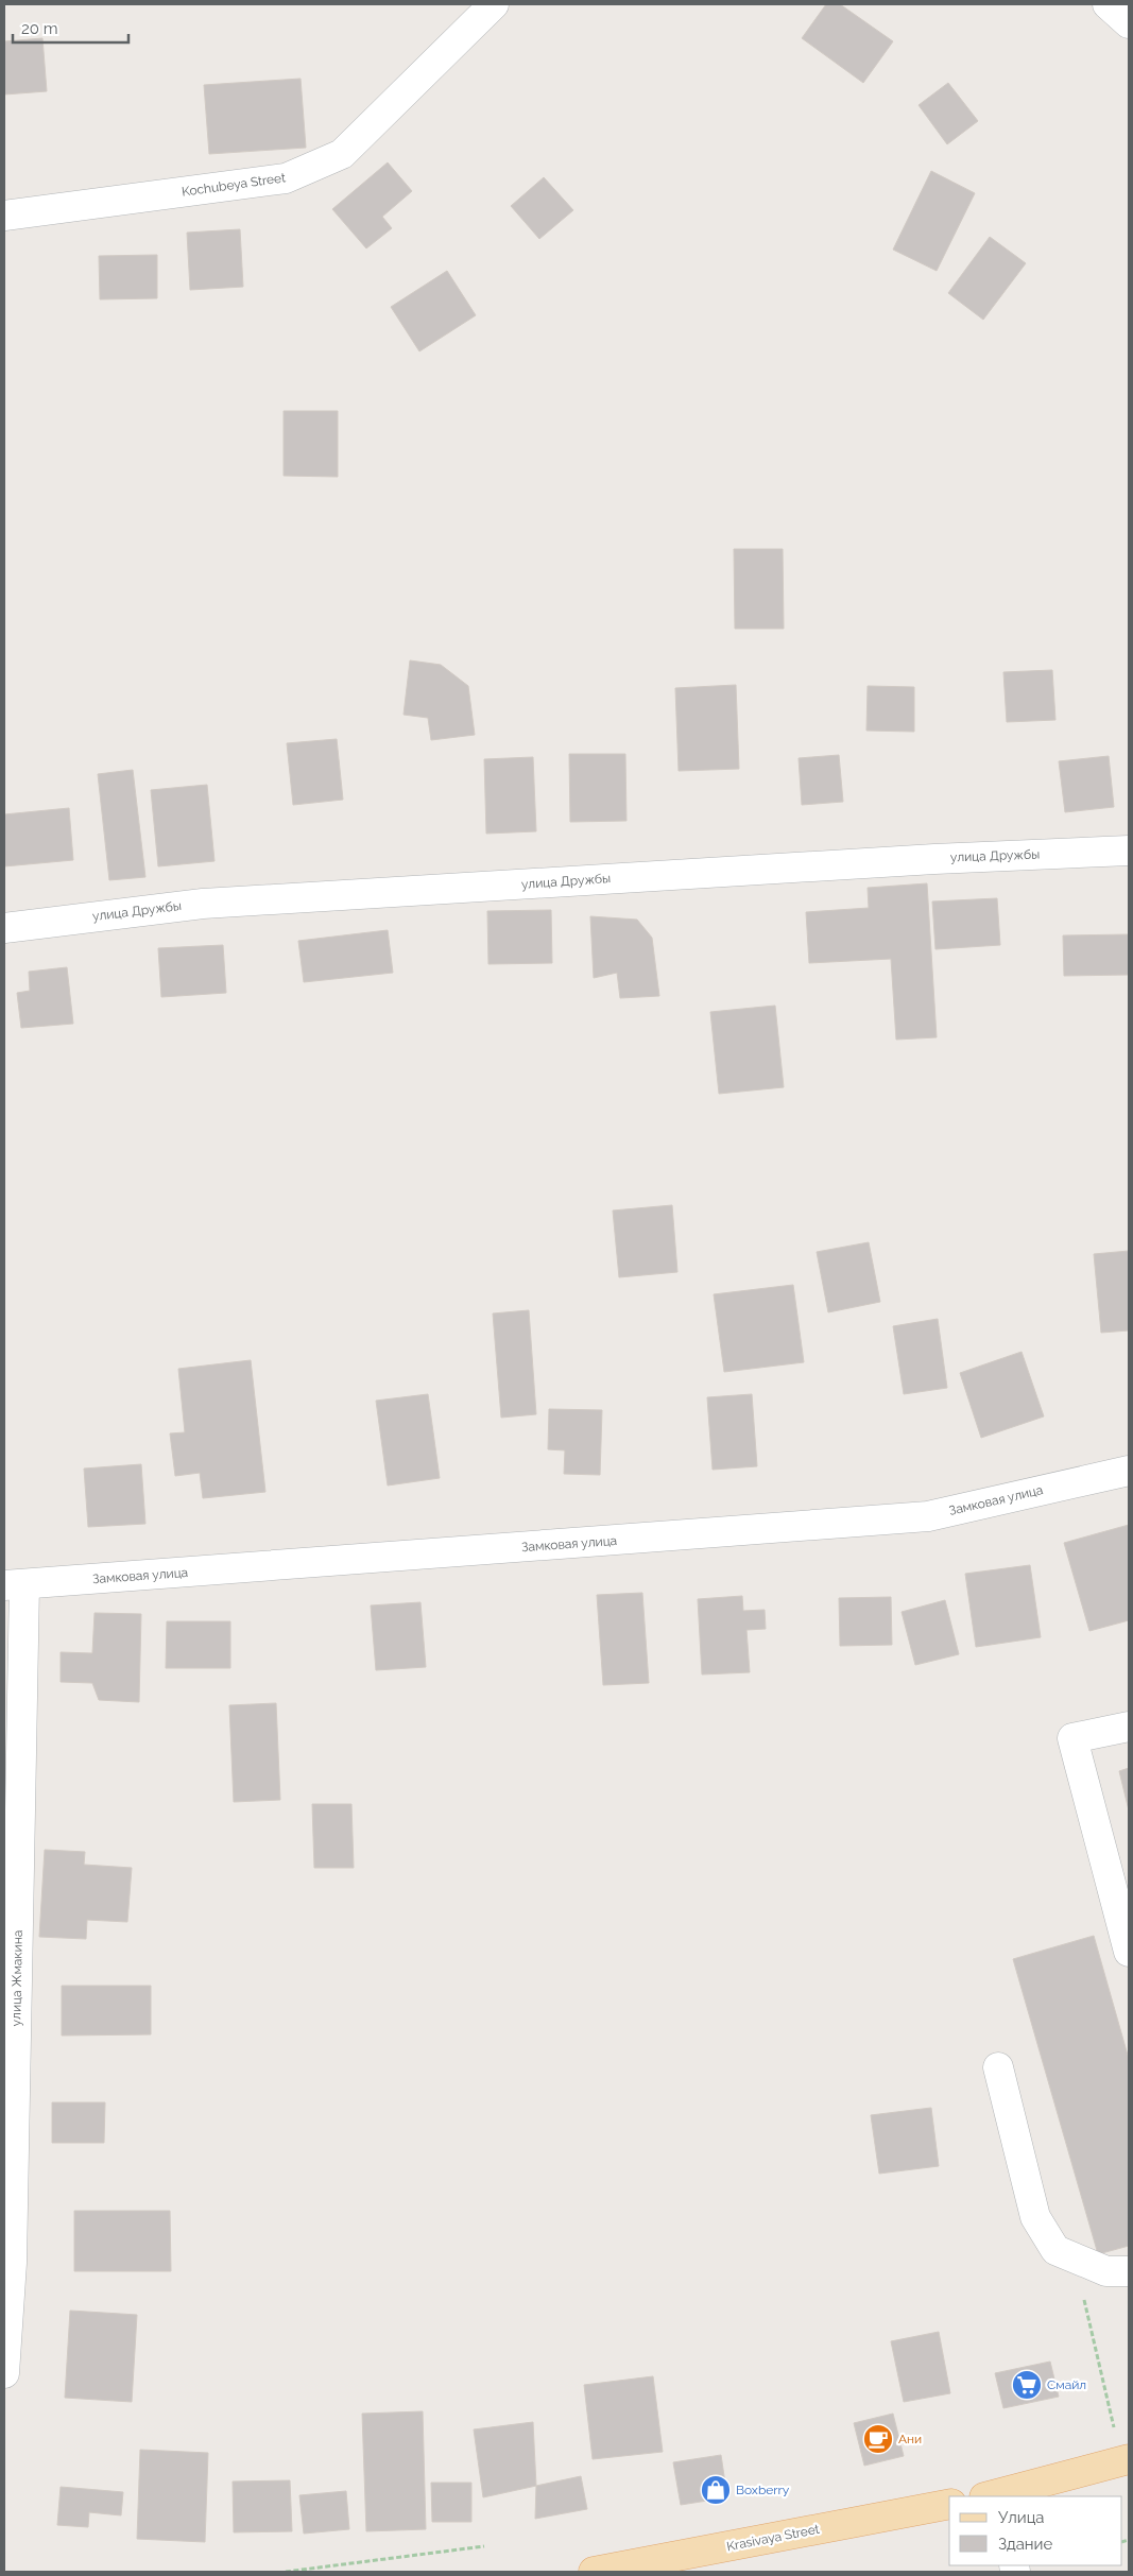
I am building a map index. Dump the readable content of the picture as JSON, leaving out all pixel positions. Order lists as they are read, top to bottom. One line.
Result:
{"streets":{"main road":["Krasivaya Street"],"street":["Kochubeya Street","улица Дружбы","Замковая улица","улица Жмакина"]},"crossings":[["Замковая улица","улица Жмакина"]],"places":{"supermarket":["Смайл"],"cafe":["Ани"],"shop":["Boxberry"]},"legend":["Улица","Здание"],"scale_bar":"20 m"}
